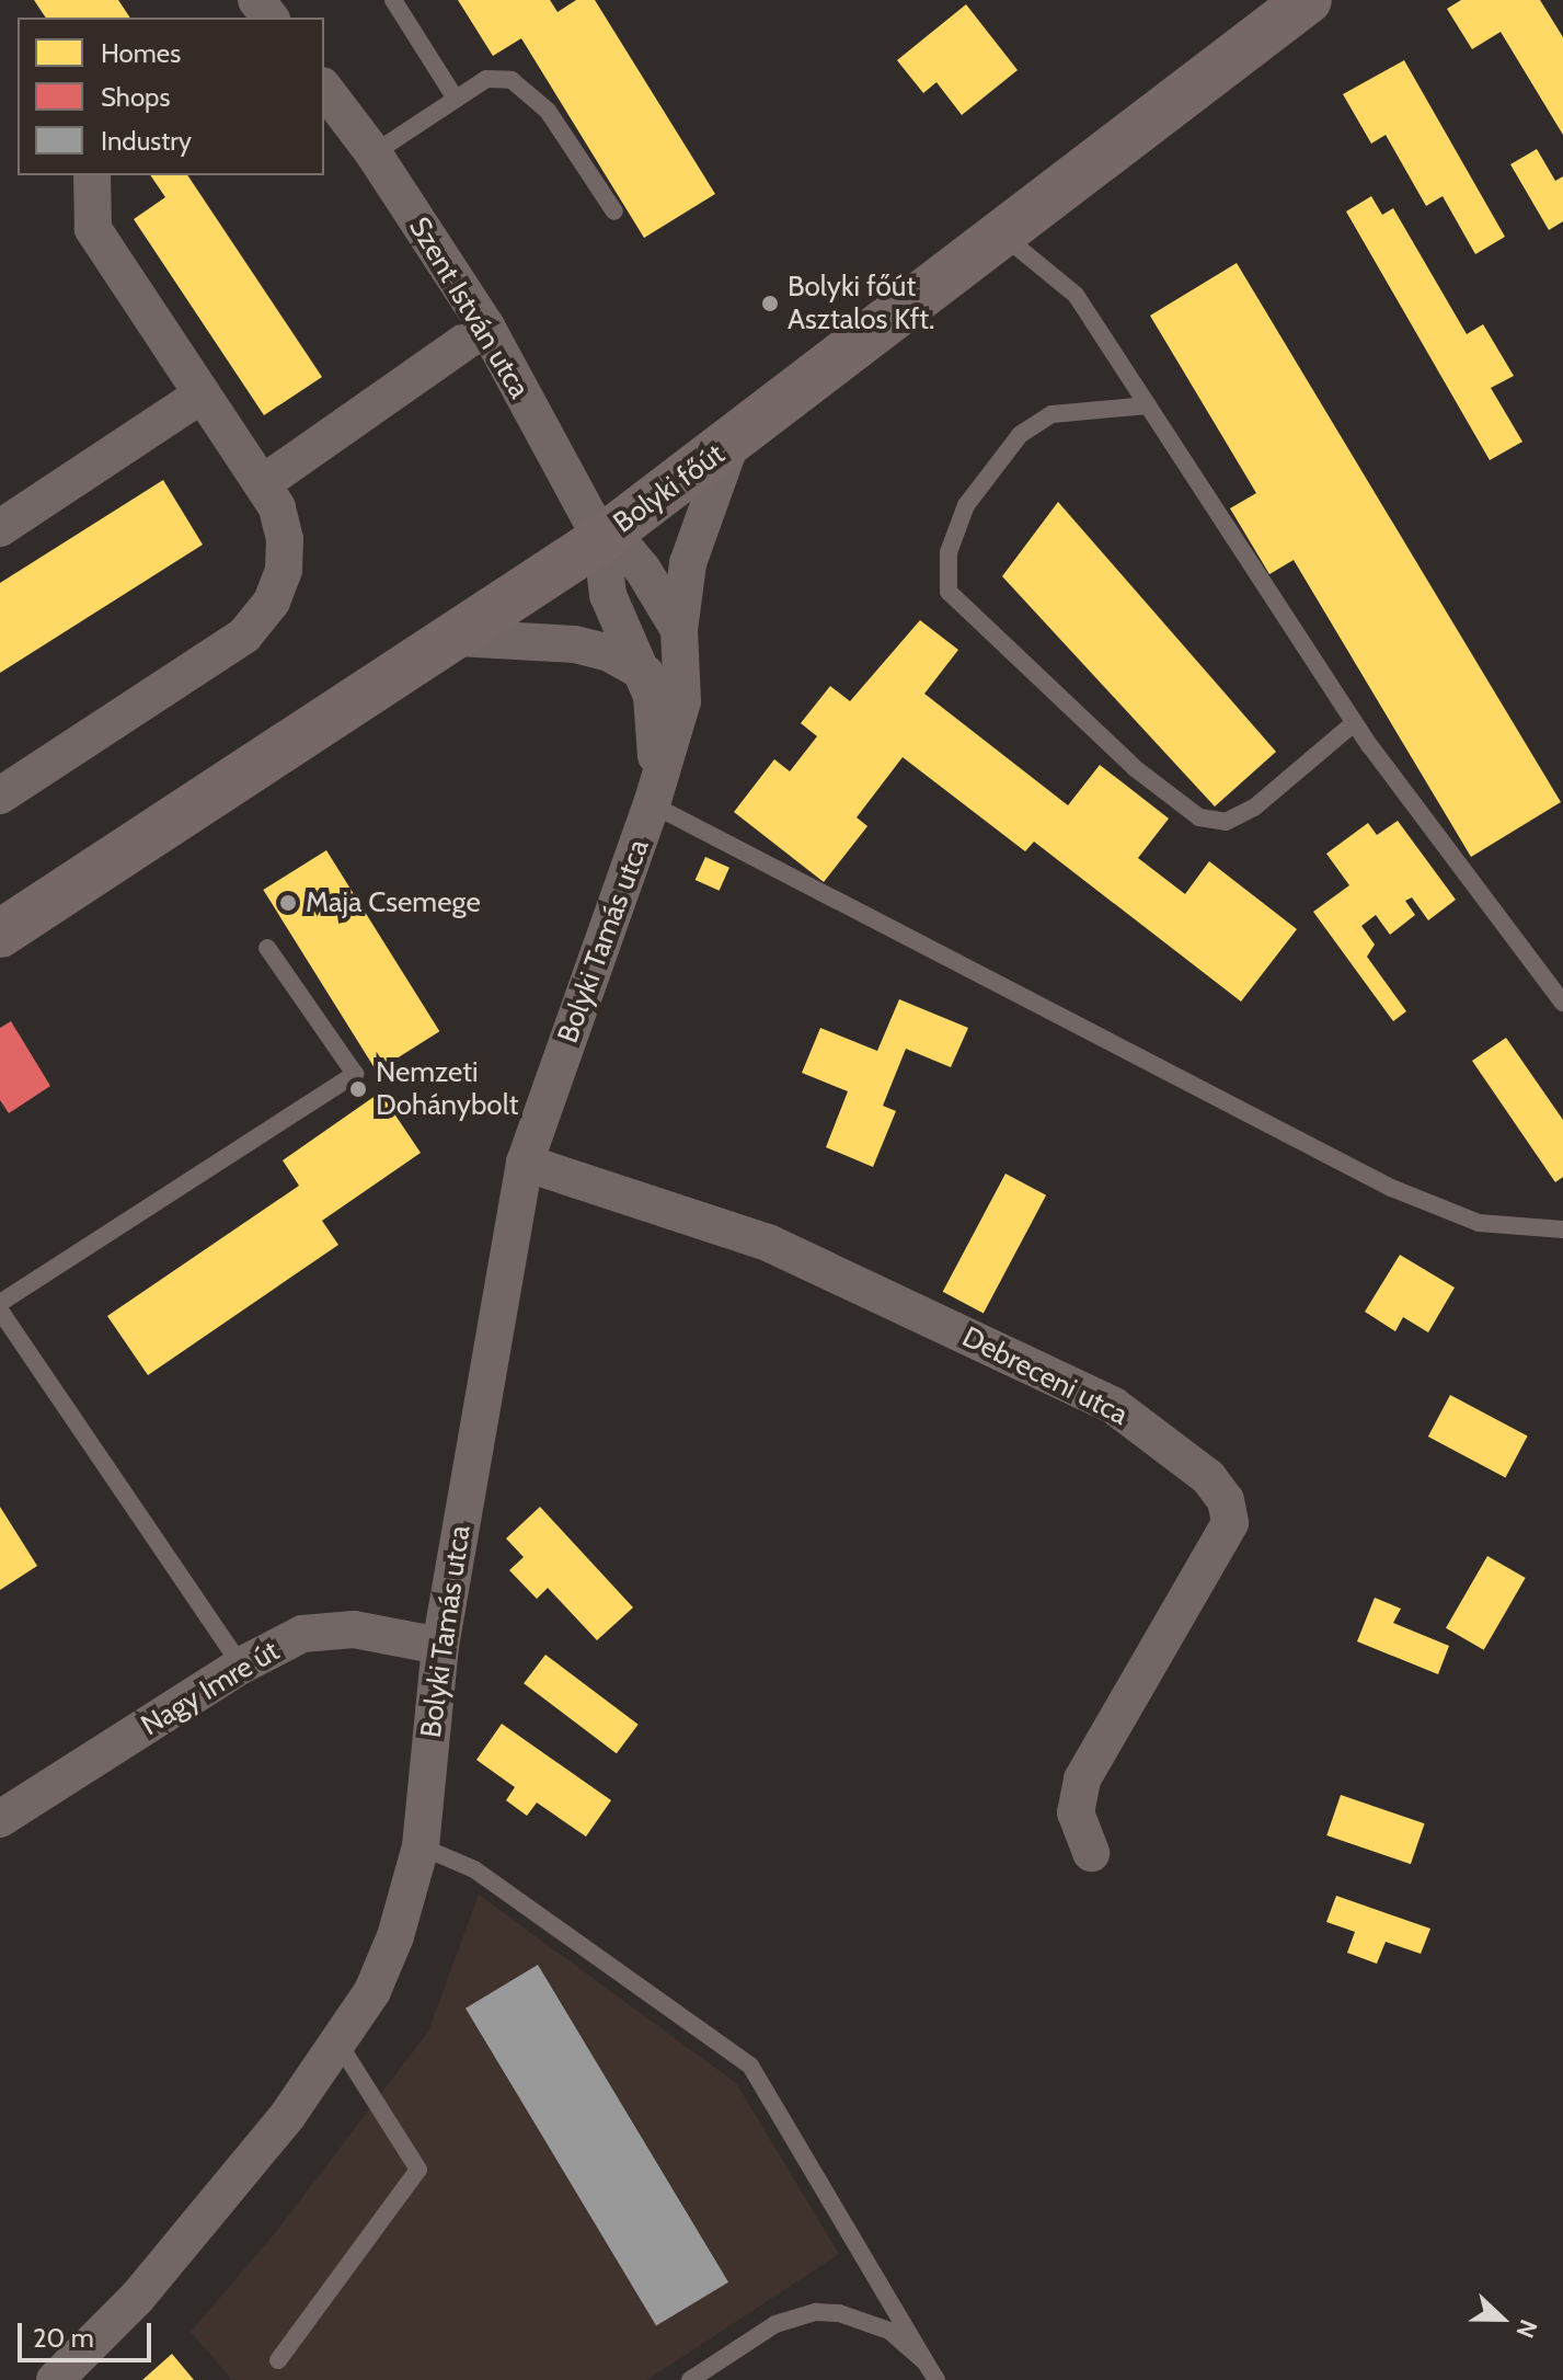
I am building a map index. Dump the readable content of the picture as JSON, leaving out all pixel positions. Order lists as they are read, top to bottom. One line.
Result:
{"streets":{"main road":["Bolyki főút"],"street":["Szent István utca","Bolyki Tamás utca","Debreceni utca","Nagy Imre út"]},"crossings":[["Szent István utca","Bolyki főút"],["Szent István utca","Bolyki Tamás utca"],["Bolyki főút","Bolyki Tamás utca"],["Bolyki Tamás utca","Debreceni utca"],["Bolyki Tamás utca","Nagy Imre út"]],"places":["Bolyki főút Asztalos Kft.","Maja Csemege","Nemzeti Dohánybolt"],"legend":["Homes","Shops","Industry"],"scale_bar":"20 m","north":"right"}
